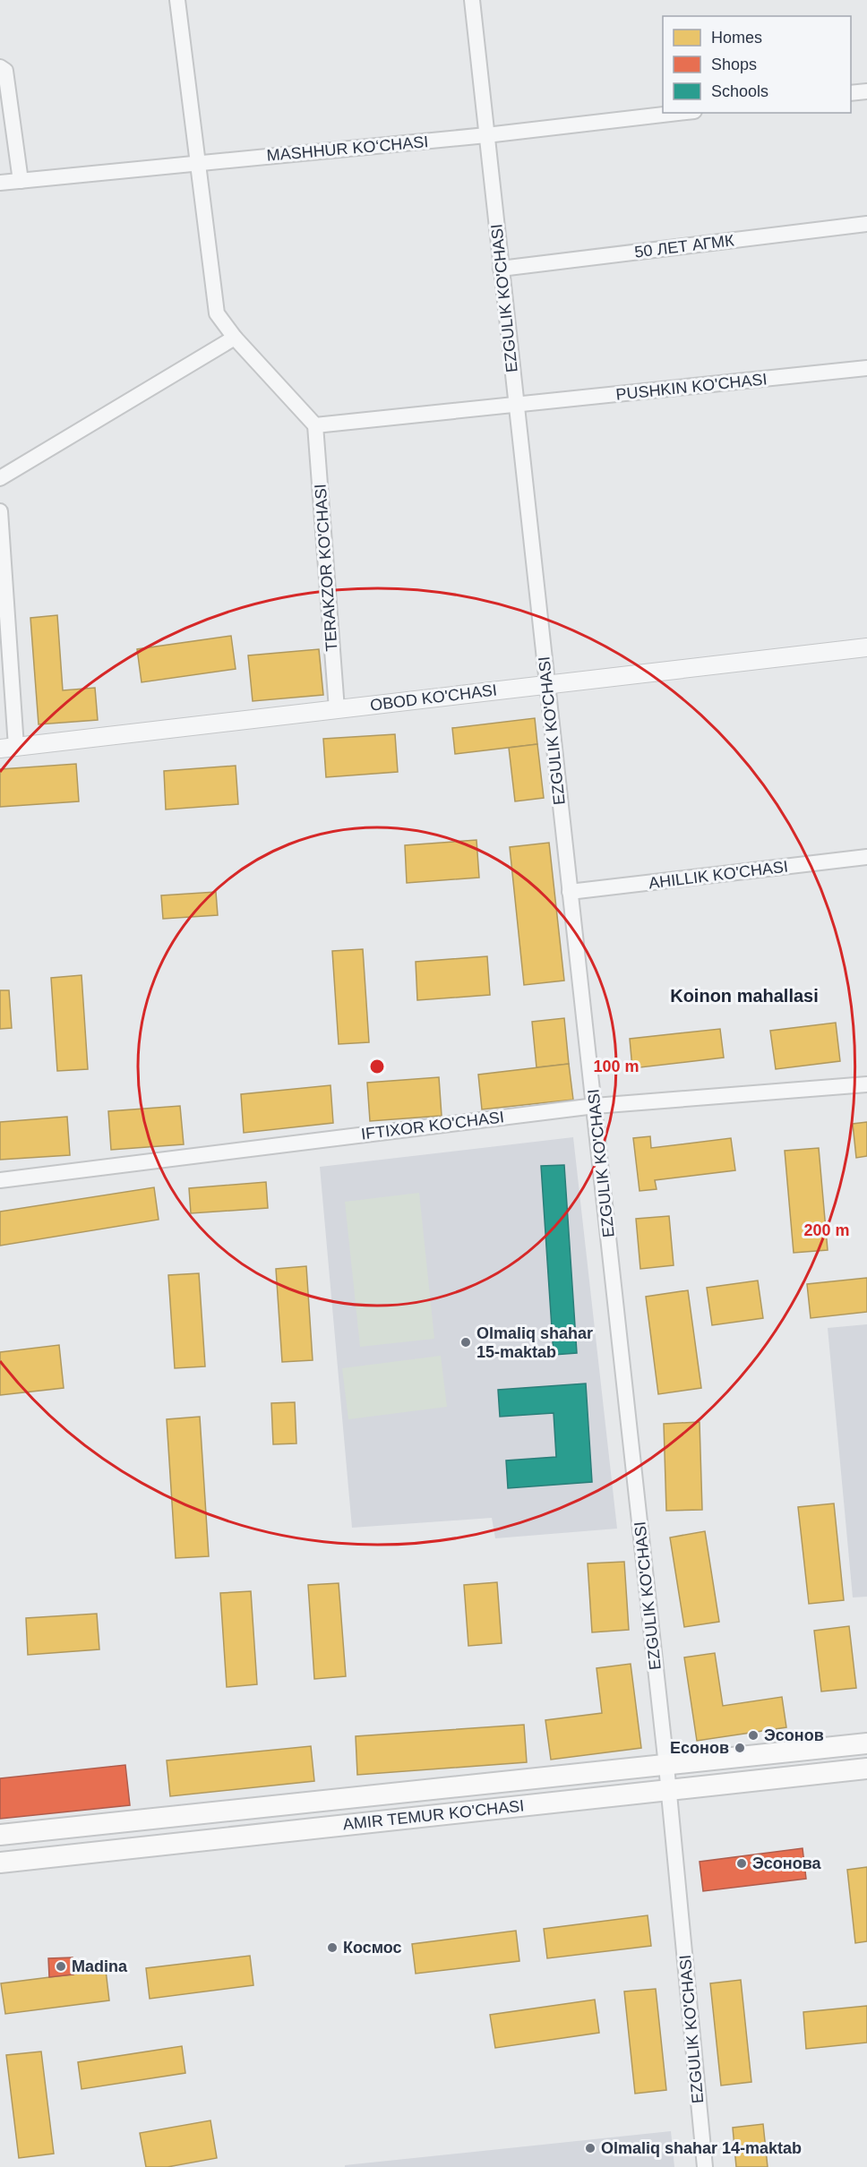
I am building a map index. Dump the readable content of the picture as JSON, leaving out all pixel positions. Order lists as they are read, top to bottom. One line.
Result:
{"streets":{"main road":["AMIR TEMUR KO'CHASI"],"street":["MASHHUR KO‘CHASI","50 ЛЕТ АГМК","EZGULIK KO'CHASI","PUSHKIN KO'CHASI","TERAKZOR KO'CHASI","OBOD KO'CHASI","AHILLIK KO'CHASI","IFTIXOR KO'CHASI"]},"crossings":[["MASHHUR KO‘CHASI","EZGULIK KO'CHASI"],["50 ЛЕТ АГМК","EZGULIK KO'CHASI"],["EZGULIK KO'CHASI","PUSHKIN KO'CHASI"],["EZGULIK KO'CHASI","OBOD KO'CHASI"],["EZGULIK KO'CHASI","AHILLIK KO'CHASI"],["EZGULIK KO'CHASI","IFTIXOR KO'CHASI"],["EZGULIK KO'CHASI","AMIR TEMUR KO'CHASI"],["TERAKZOR KO'CHASI","OBOD KO'CHASI"]],"districts":["Koinon mahallasi"],"places":["Olmaliq shahar 15-maktab","Эсонов","Есонов","Эсонова","Космос","Madina","Olmaliq shahar 14-maktab"],"legend":["Homes","Shops","Schools"],"rings":["100 m","200 m"]}
